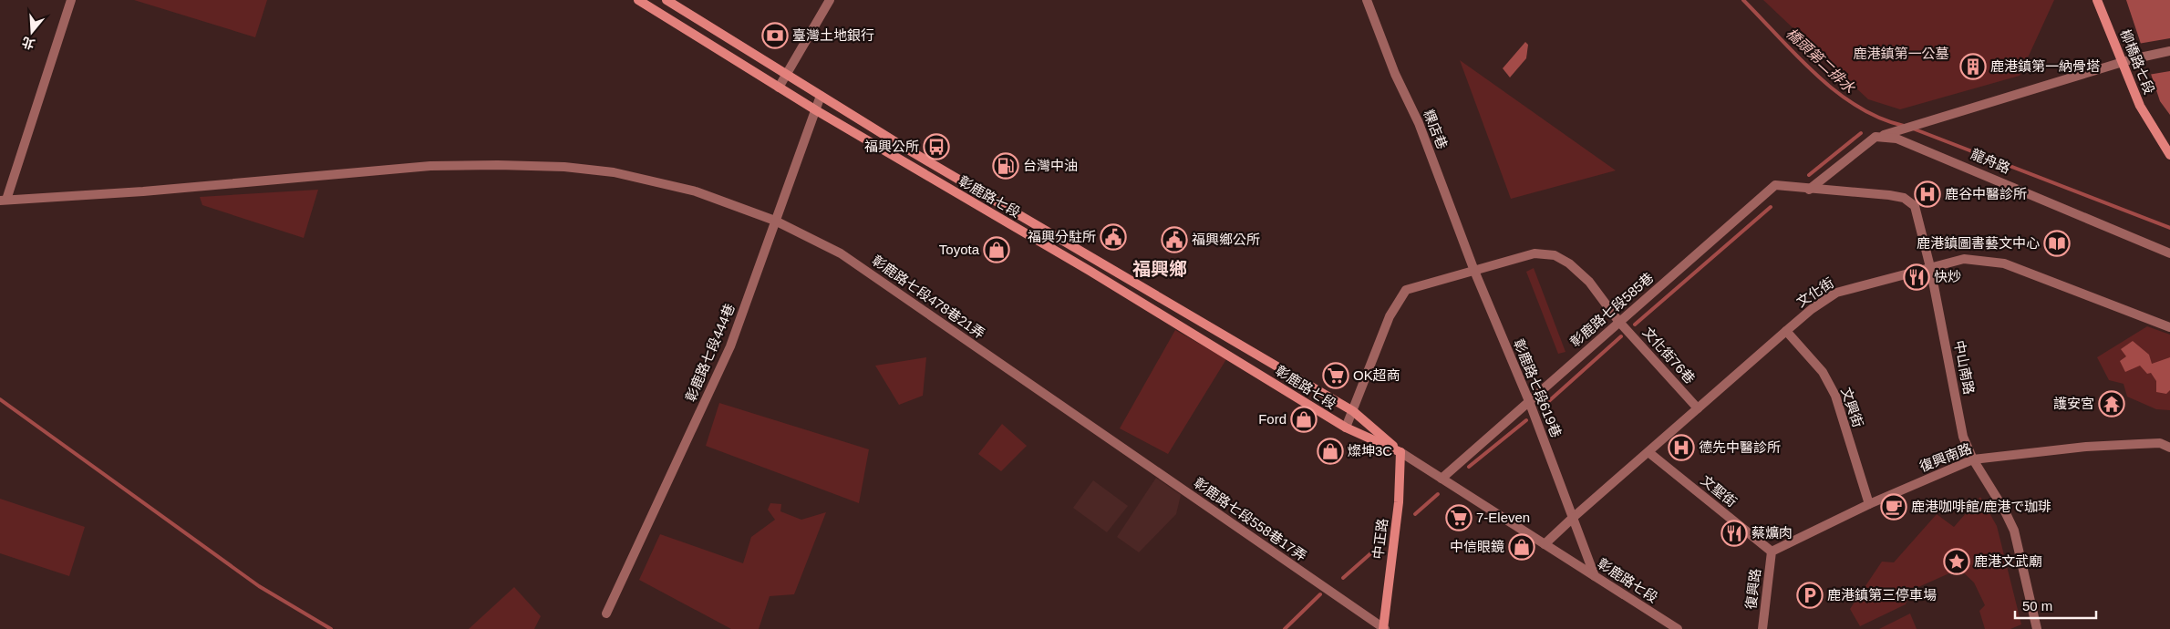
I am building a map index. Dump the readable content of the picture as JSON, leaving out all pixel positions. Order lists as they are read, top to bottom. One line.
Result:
{"streets":{"main road":["柳橋路七段","彰鹿路七段","中正路"],"street":["粿店巷","龍舟路","文化街","彰鹿路七段478巷21弄","彰鹿路七段585巷","彰鹿路七段444巷","文化街76巷","中山南路","彰鹿路七段619巷","文興街","復興南路","文聖街","彰鹿路七段558巷17弄","復興路"]},"crossings":[["粿店巷","文化街76巷"],["粿店巷","彰鹿路七段619巷"],["彰鹿路七段","文化街"],["彰鹿路七段","彰鹿路七段585巷"],["彰鹿路七段","彰鹿路七段444巷"],["彰鹿路七段","文化街76巷"],["彰鹿路七段","彰鹿路七段619巷"],["彰鹿路七段","中正路"],["文化街","文化街76巷"],["文化街","中山南路"],["文化街","彰鹿路七段619巷"],["文化街","文興街"],["文化街","文聖街"],["彰鹿路七段478巷21弄","彰鹿路七段444巷"],["彰鹿路七段478巷21弄","彰鹿路七段558巷17弄"],["彰鹿路七段585巷","文化街76巷"],["彰鹿路七段585巷","中山南路"],["彰鹿路七段585巷","彰鹿路七段619巷"],["文化街76巷","彰鹿路七段619巷"],["中山南路","復興南路"],["文興街","復興南路"],["復興南路","文聖街"],["復興南路","復興路"],["文聖街","復興路"],["彰鹿路七段558巷17弄","中正路"]],"districts":["福興鄉"],"water":["橋頭第二排水"],"parks":["鹿港鎮第一公墓"],"places":{"bank":["臺灣土地銀行"],"building":["鹿港鎮第一納骨塔"],"bus stop":["福興公所"],"fuel station":["台灣中油"],"hospital":["鹿谷中醫診所","德先中醫診所"],"public building":["福興分駐所","福興鄉公所"],"library":["鹿港鎮圖書藝文中心"],"shop":["Toyota","Ford","燦坤3C","中信眼鏡"],"restaurant":["快炒","蔡爌肉"],"supermarket":["OK超商","7-Eleven"],"temple":["護安宮"],"cafe":["鹿港咖啡館/鹿港で珈琲"],"place":["鹿港文武廟"],"parking":["鹿港鎮第三停車場"]},"scale_bar":"50 m","north":"bottom"}
